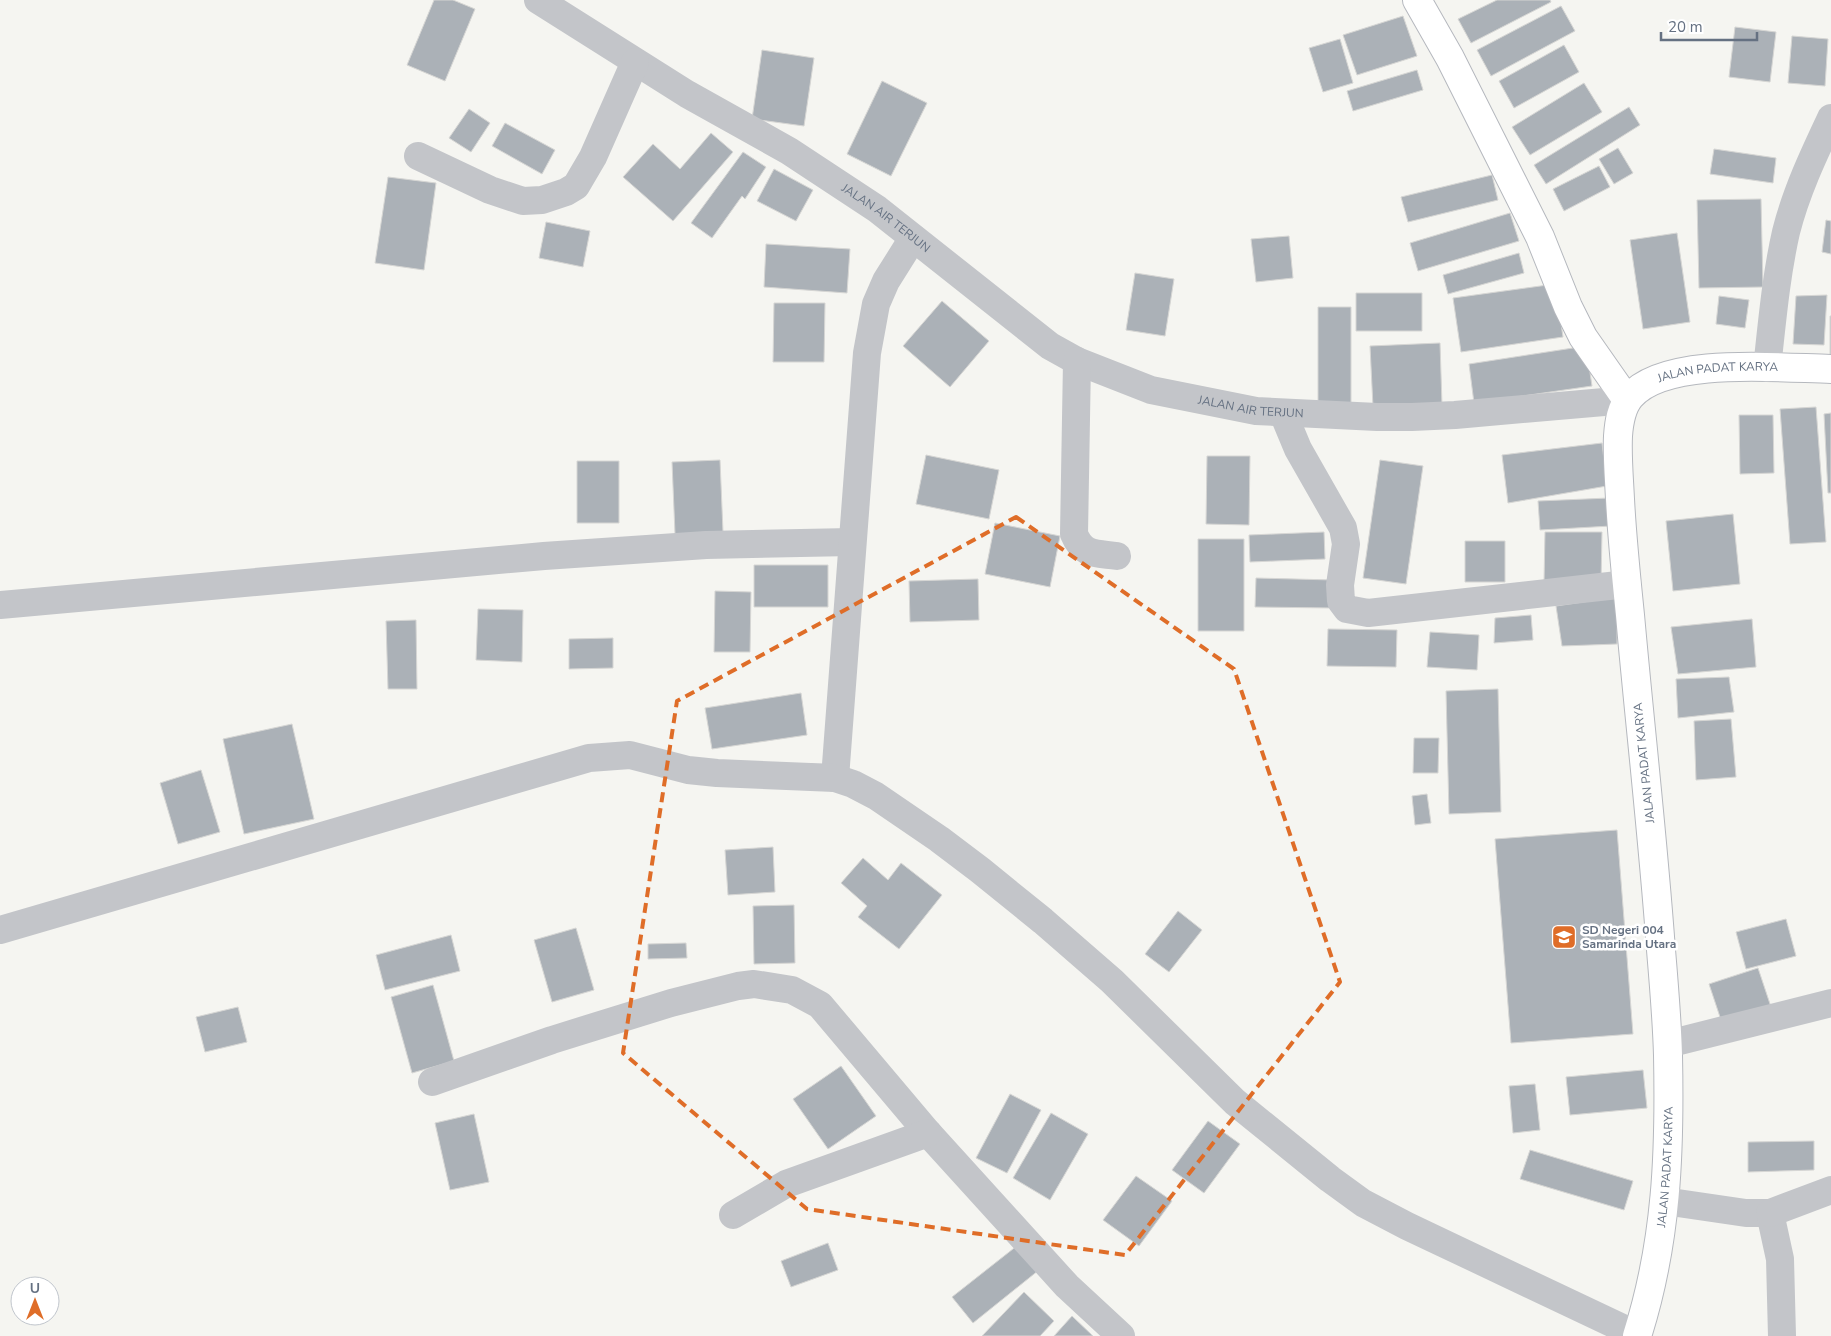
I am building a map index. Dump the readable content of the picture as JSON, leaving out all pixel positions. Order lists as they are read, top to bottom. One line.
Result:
{"streets":{"main road":["JALAN PADAT KARYA"],"street":["JALAN AIR TERJUN"]},"crossings":[["JALAN AIR TERJUN","JALAN PADAT KARYA"]],"places":{"school or university":["SD Negeri 004 Samarinda Utara"]},"scale_bar":"20 m","north":"top"}
